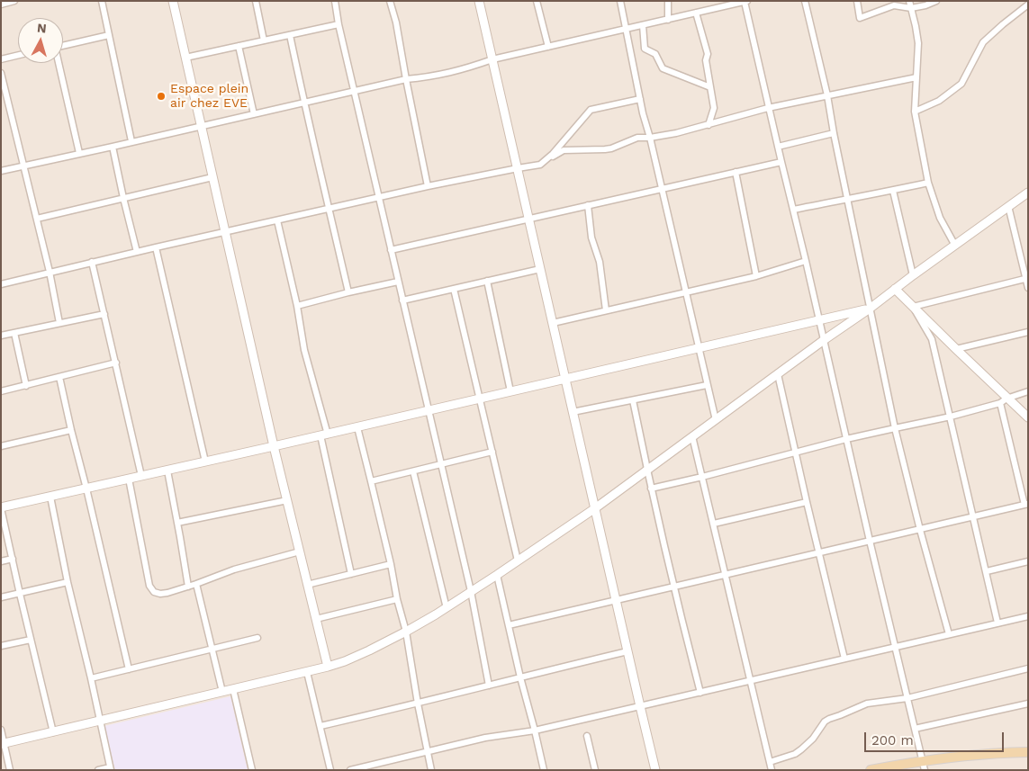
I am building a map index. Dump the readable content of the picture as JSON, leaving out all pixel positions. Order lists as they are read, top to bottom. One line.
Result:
{"places":["Espace plein air chez EVE"],"scale_bar":"200 m","north":"top"}
